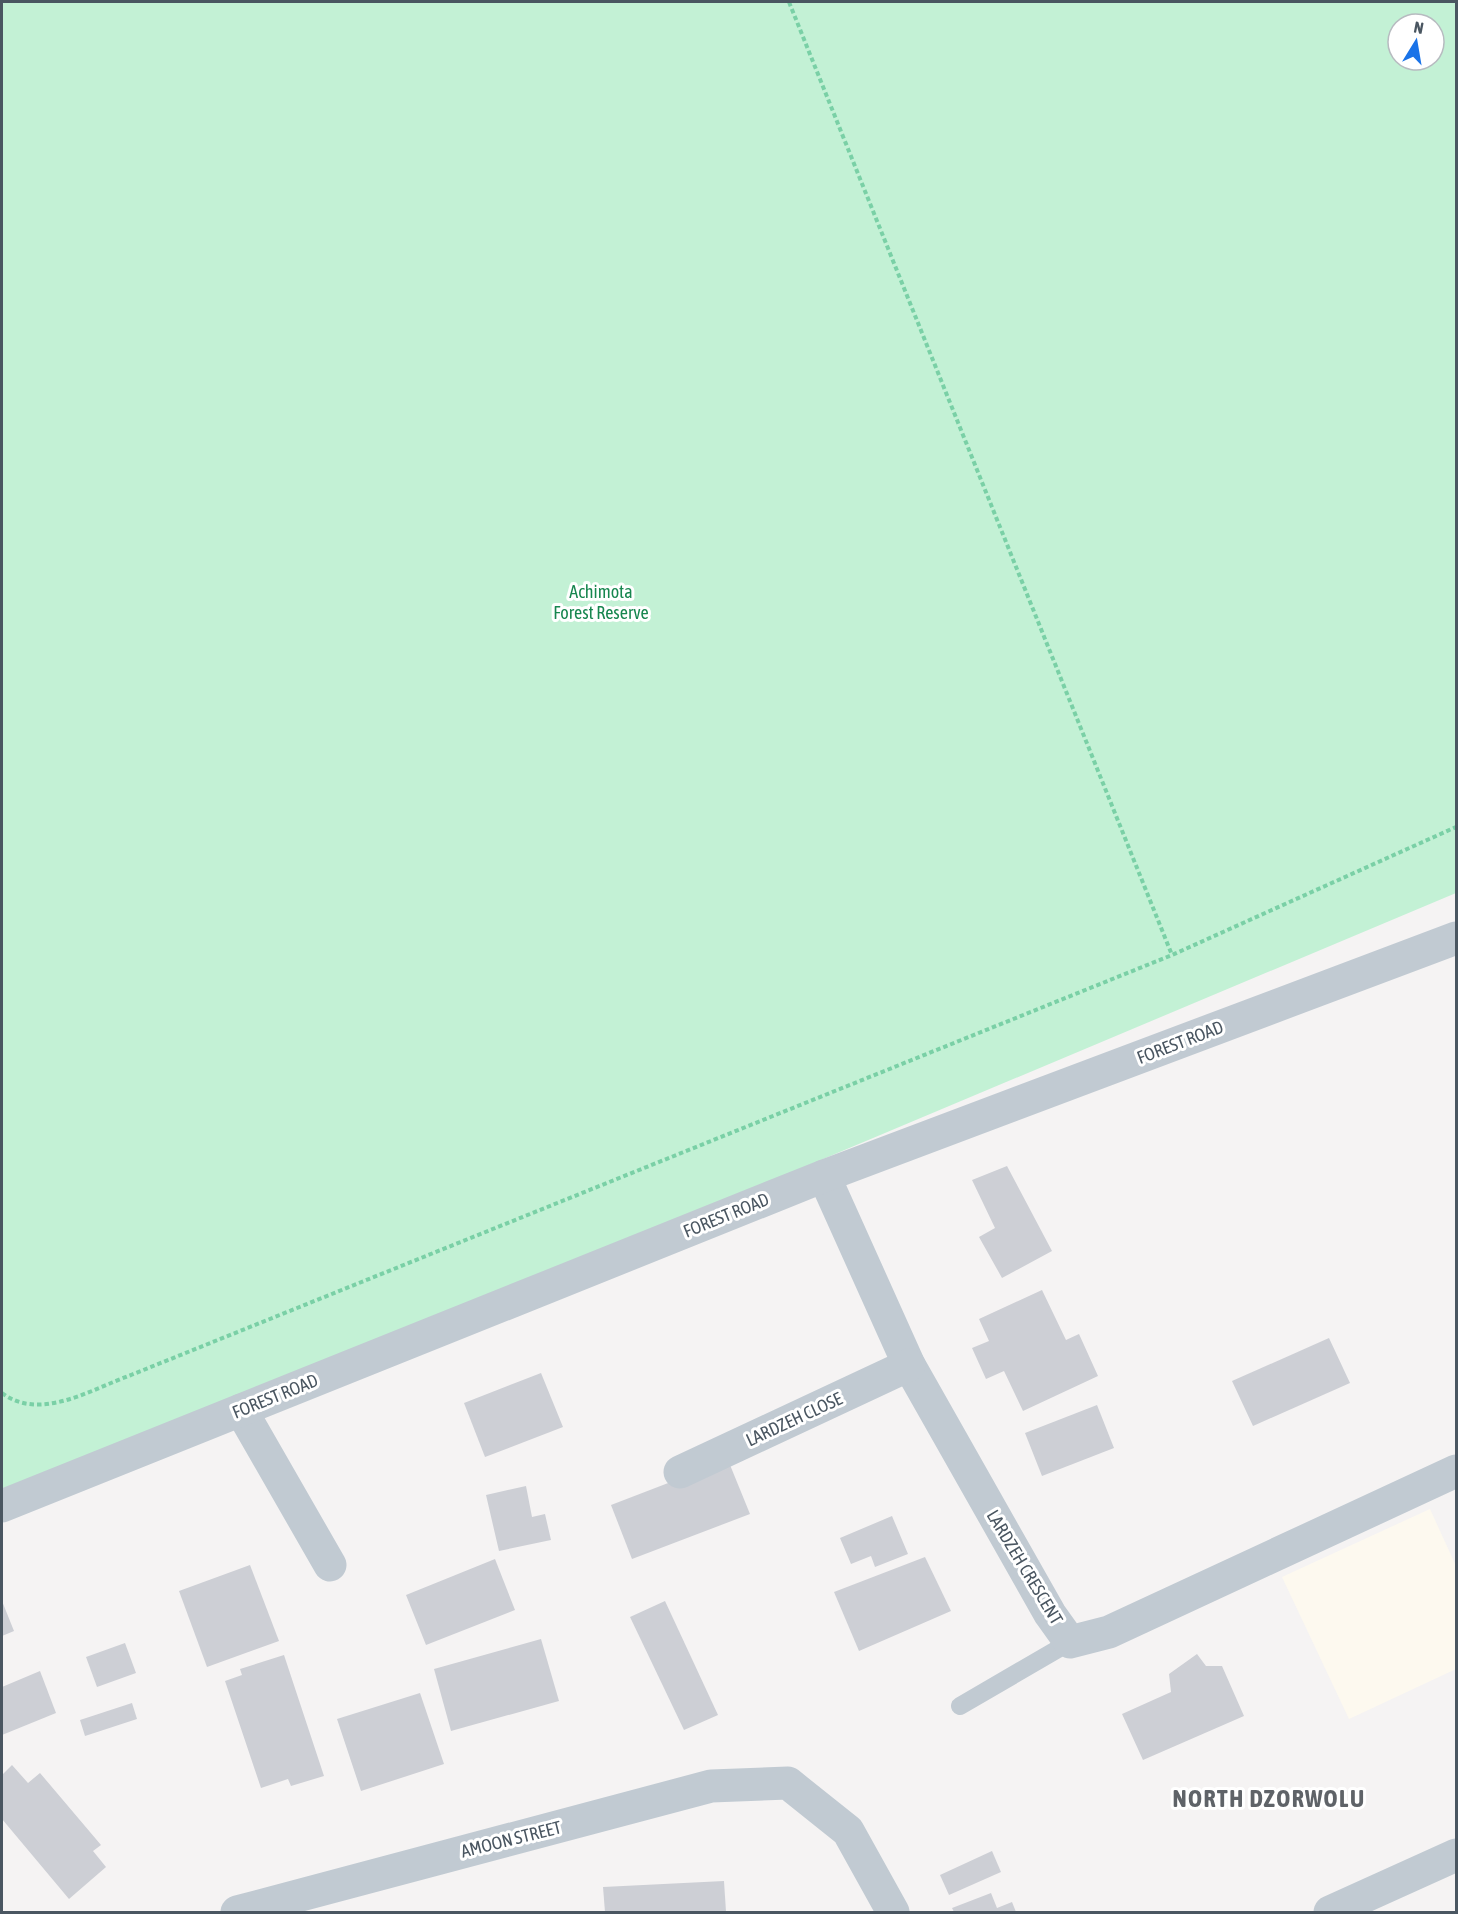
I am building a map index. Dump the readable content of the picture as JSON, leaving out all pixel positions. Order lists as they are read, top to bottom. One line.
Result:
{"streets":{"street":["FOREST ROAD","LARDZEH CLOSE","LARDZEH CRESCENT","AMOON STREET"]},"crossings":[["FOREST ROAD","LARDZEH CRESCENT"],["LARDZEH CLOSE","LARDZEH CRESCENT"]],"districts":["NORTH DZORWOLU"],"parks":["Achimota Forest Reserve"],"north":"top"}
